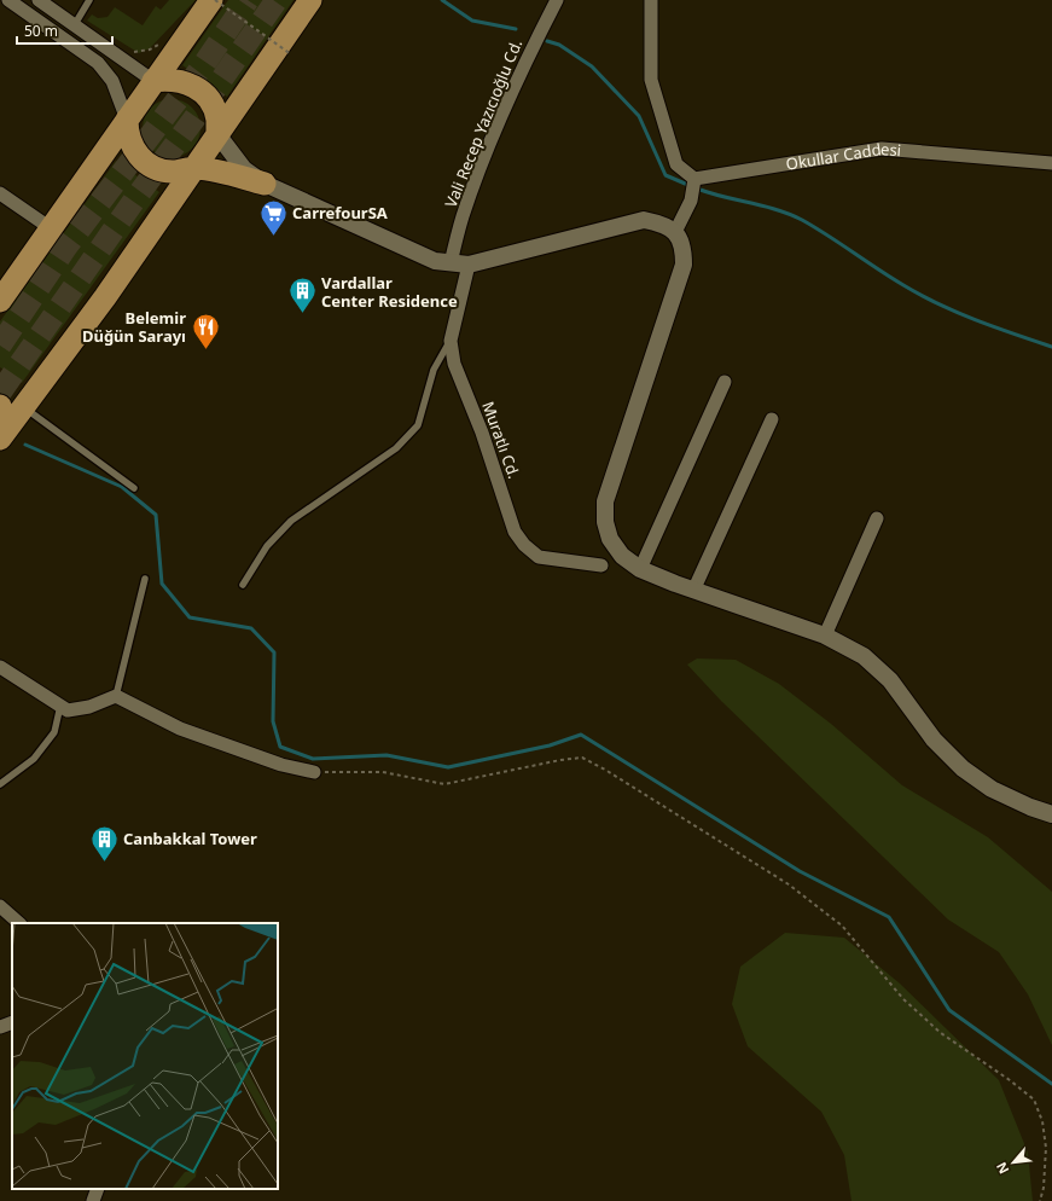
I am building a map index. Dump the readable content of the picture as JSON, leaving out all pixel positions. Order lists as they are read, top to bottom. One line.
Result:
{"streets":{"street":["Vali Recep Yazıcıoğlu Cd.","Okullar Caddesi","Muratlı Cd."]},"places":{"supermarket":["CarrefourSA"],"building":["Vardallar Center Residence","Canbakkal Tower"],"restaurant":["Belemir Düğün Sarayı"]},"scale_bar":"50 m","north":"bottom left"}
